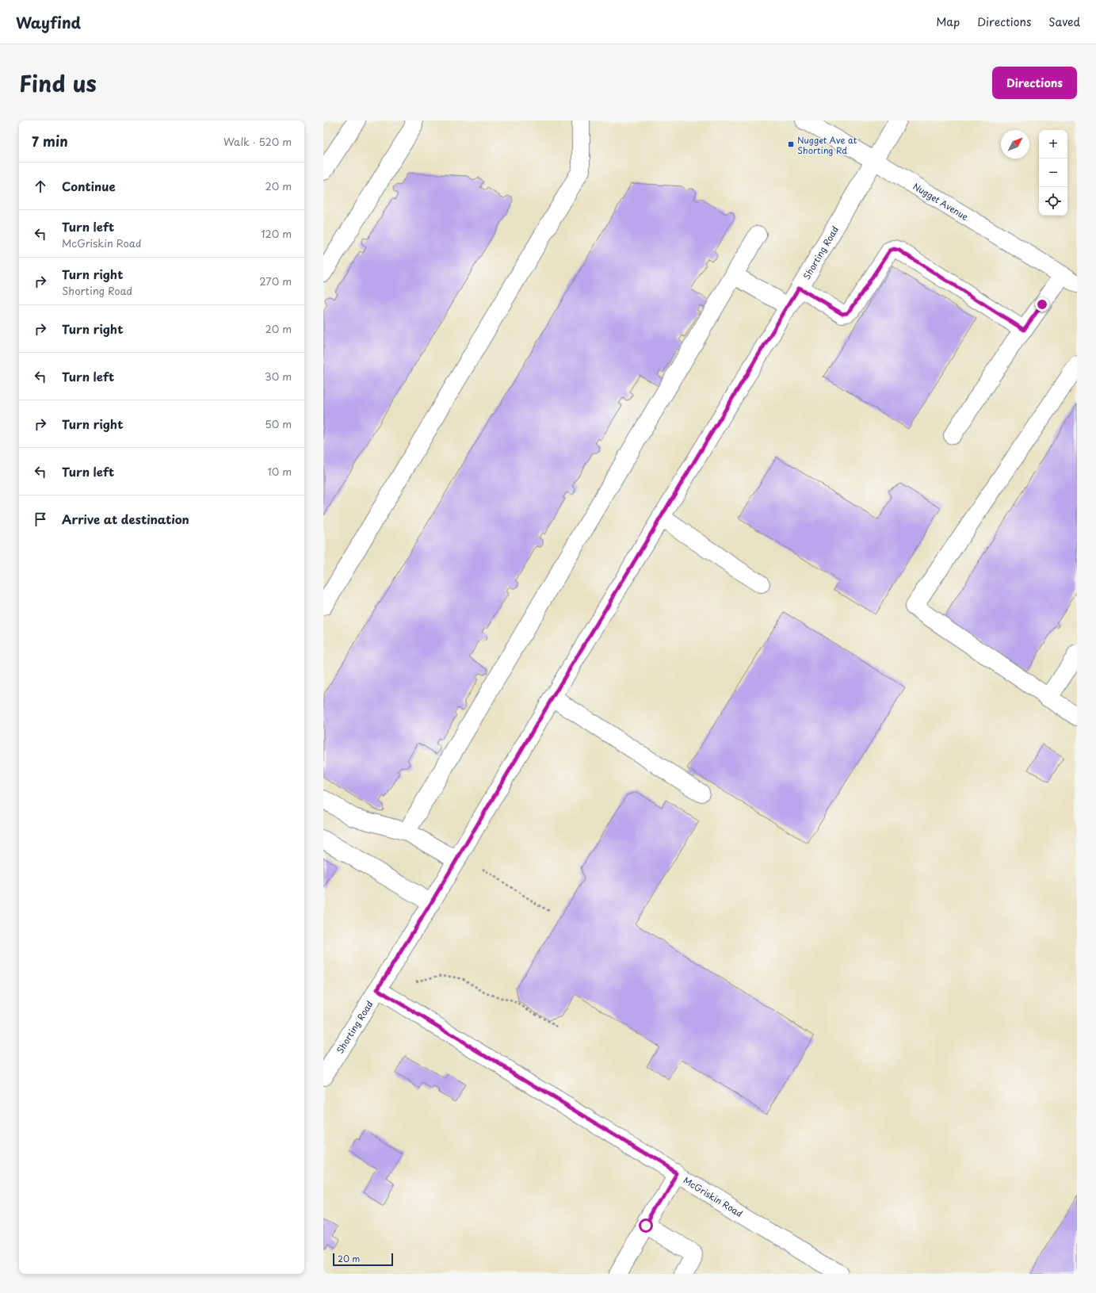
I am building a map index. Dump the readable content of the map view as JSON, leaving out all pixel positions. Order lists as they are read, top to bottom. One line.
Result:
{"streets":{"street":["Nugget Avenue","Shorting Road","McGriskin Road"]},"crossings":[["Nugget Avenue","Shorting Road"],["Shorting Road","McGriskin Road"]],"places":{"transit":["Nugget Ave at Shorting Rd"]},"scale_bar":"20 m","north":"top right","page":{"header":"Wayfind","nav":["Map","Directions","Saved"],"title":"Find us","buttons":"Directions","heading":["7 min","Walk · 520 m"],"map_buttons":["+","−"],"list":[["Continue","20 m"],["Turn left","McGriskin Road","120 m"],["Turn right","Shorting Road","270 m"],["Turn right","20 m"],["Turn left","30 m"],["Turn right","50 m"],["Turn left","10 m"],"Arrive at destination"],"scale":"20 m"}}
